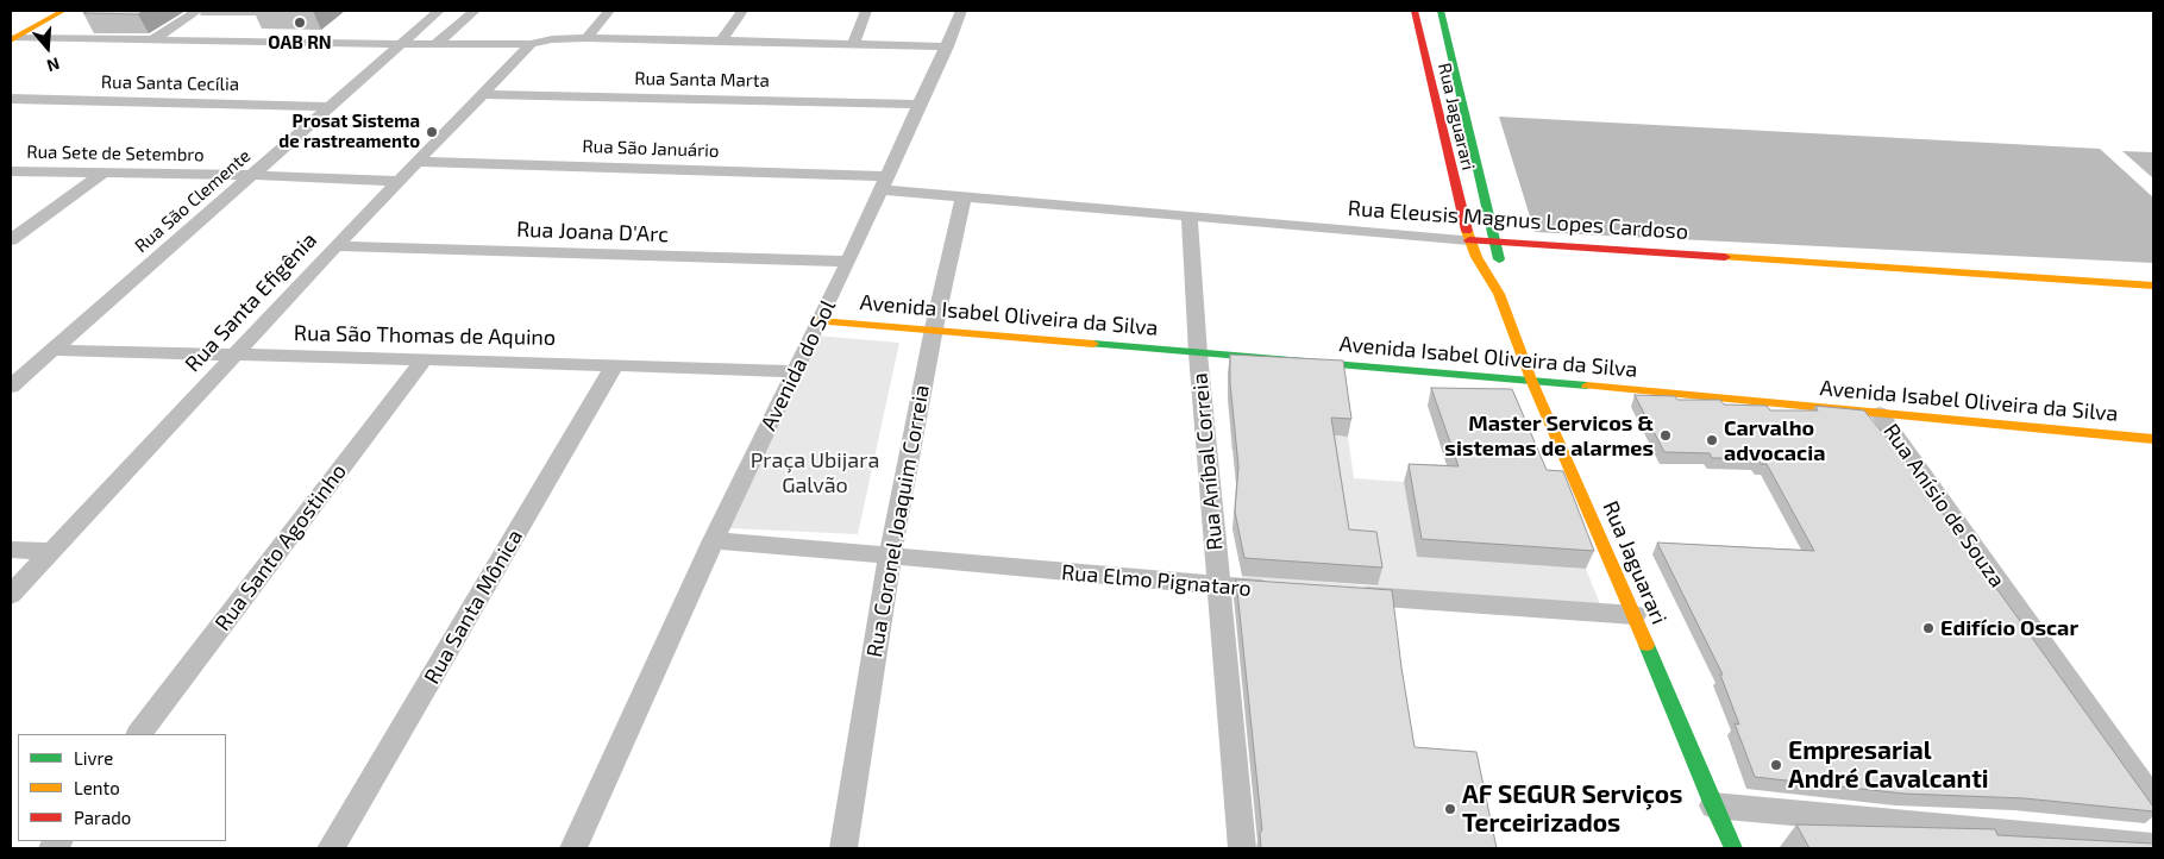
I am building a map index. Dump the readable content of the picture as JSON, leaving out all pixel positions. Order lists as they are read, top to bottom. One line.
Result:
{"streets":{"main road":["Rua Jaguarari","Rua Eleusis Magnus Lopes Cardoso","Avenida Isabel Oliveira da Silva"],"street":["Rua Santa Marta","Rua Santa Cecília","Rua São Januário","Rua Sete de Setembro","Rua São Clemente","Rua Joana D'Arc","Rua Santa Efigênia","Rua São Thomas de Aquino","Avenida do Sol","Rua Aníbal Correia","Rua Anísio de Souza","Rua Coronel Joaquim Correia","Rua Santo Agostinho","Rua Elmo Pignataro","Rua Santa Mônica"]},"crossings":[["Rua Santa Marta","Rua Santa Efigênia"],["Rua Santa Marta","Avenida do Sol"],["Rua Santa Cecília","Rua São Clemente"],["Rua Jaguarari","Rua Eleusis Magnus Lopes Cardoso"],["Rua Jaguarari","Avenida Isabel Oliveira da Silva"],["Rua São Januário","Rua Eleusis Magnus Lopes Cardoso"],["Rua São Januário","Rua Santa Efigênia"],["Rua São Januário","Avenida do Sol"],["Rua Sete de Setembro","Rua São Clemente"],["Rua Sete de Setembro","Rua Santa Efigênia"],["Rua São Clemente","Rua São Thomas de Aquino"],["Rua Eleusis Magnus Lopes Cardoso","Avenida do Sol"],["Rua Eleusis Magnus Lopes Cardoso","Rua Aníbal Correia"],["Rua Eleusis Magnus Lopes Cardoso","Rua Coronel Joaquim Correia"],["Rua Joana D'Arc","Rua Santa Efigênia"],["Rua Joana D'Arc","Avenida do Sol"],["Rua Santa Efigênia","Rua São Thomas de Aquino"],["Avenida Isabel Oliveira da Silva","Avenida do Sol"],["Avenida Isabel Oliveira da Silva","Rua Aníbal Correia"],["Avenida Isabel Oliveira da Silva","Rua Anísio de Souza"],["Avenida Isabel Oliveira da Silva","Rua Coronel Joaquim Correia"],["Rua São Thomas de Aquino","Avenida do Sol"],["Rua São Thomas de Aquino","Rua Santo Agostinho"],["Rua São Thomas de Aquino","Rua Santa Mônica"],["Avenida do Sol","Rua Elmo Pignataro"],["Rua Aníbal Correia","Rua Elmo Pignataro"],["Rua Coronel Joaquim Correia","Rua Elmo Pignataro"]],"parks":["Praça Ubijara Galvão"],"places":["OAB RN","Prosat Sistema de rastreamento","Master Servicos & sistemas de alarmes","Carvalho advocacia","Edifício Oscar","Empresarial André Cavalcanti","AF SEGUR Serviços Terceirizados"],"legend":["Livre","Lento","Parado"],"north":"bottom"}
